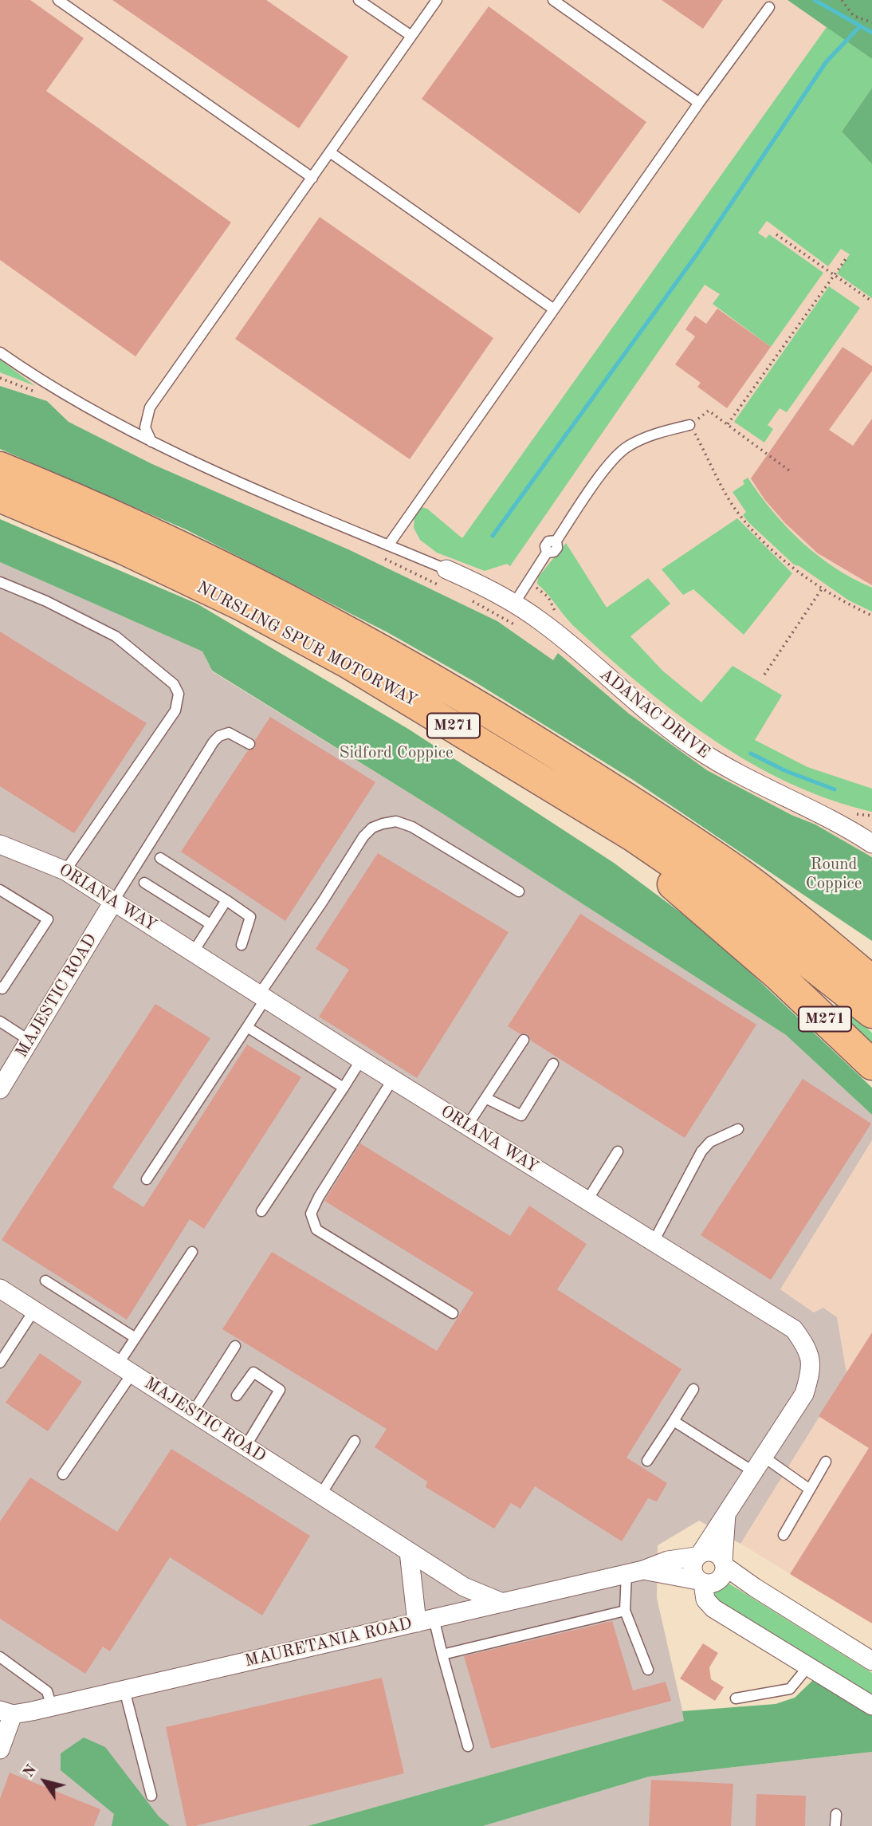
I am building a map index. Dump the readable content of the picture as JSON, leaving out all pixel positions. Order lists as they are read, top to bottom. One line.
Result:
{"streets":{"highway":["NURSLING SPUR MOTORWAY","M271"],"street":["ADANAC DRIVE","ORIANA WAY","MAJESTIC ROAD","MAURETANIA ROAD"]},"crossings":[["NURSLING SPUR MOTORWAY","M271"],["ORIANA WAY","MAJESTIC ROAD"],["ORIANA WAY","MAURETANIA ROAD"],["MAJESTIC ROAD","MAURETANIA ROAD"]],"parks":["Sidford Coppice","Round Coppice"],"north":"top left"}
